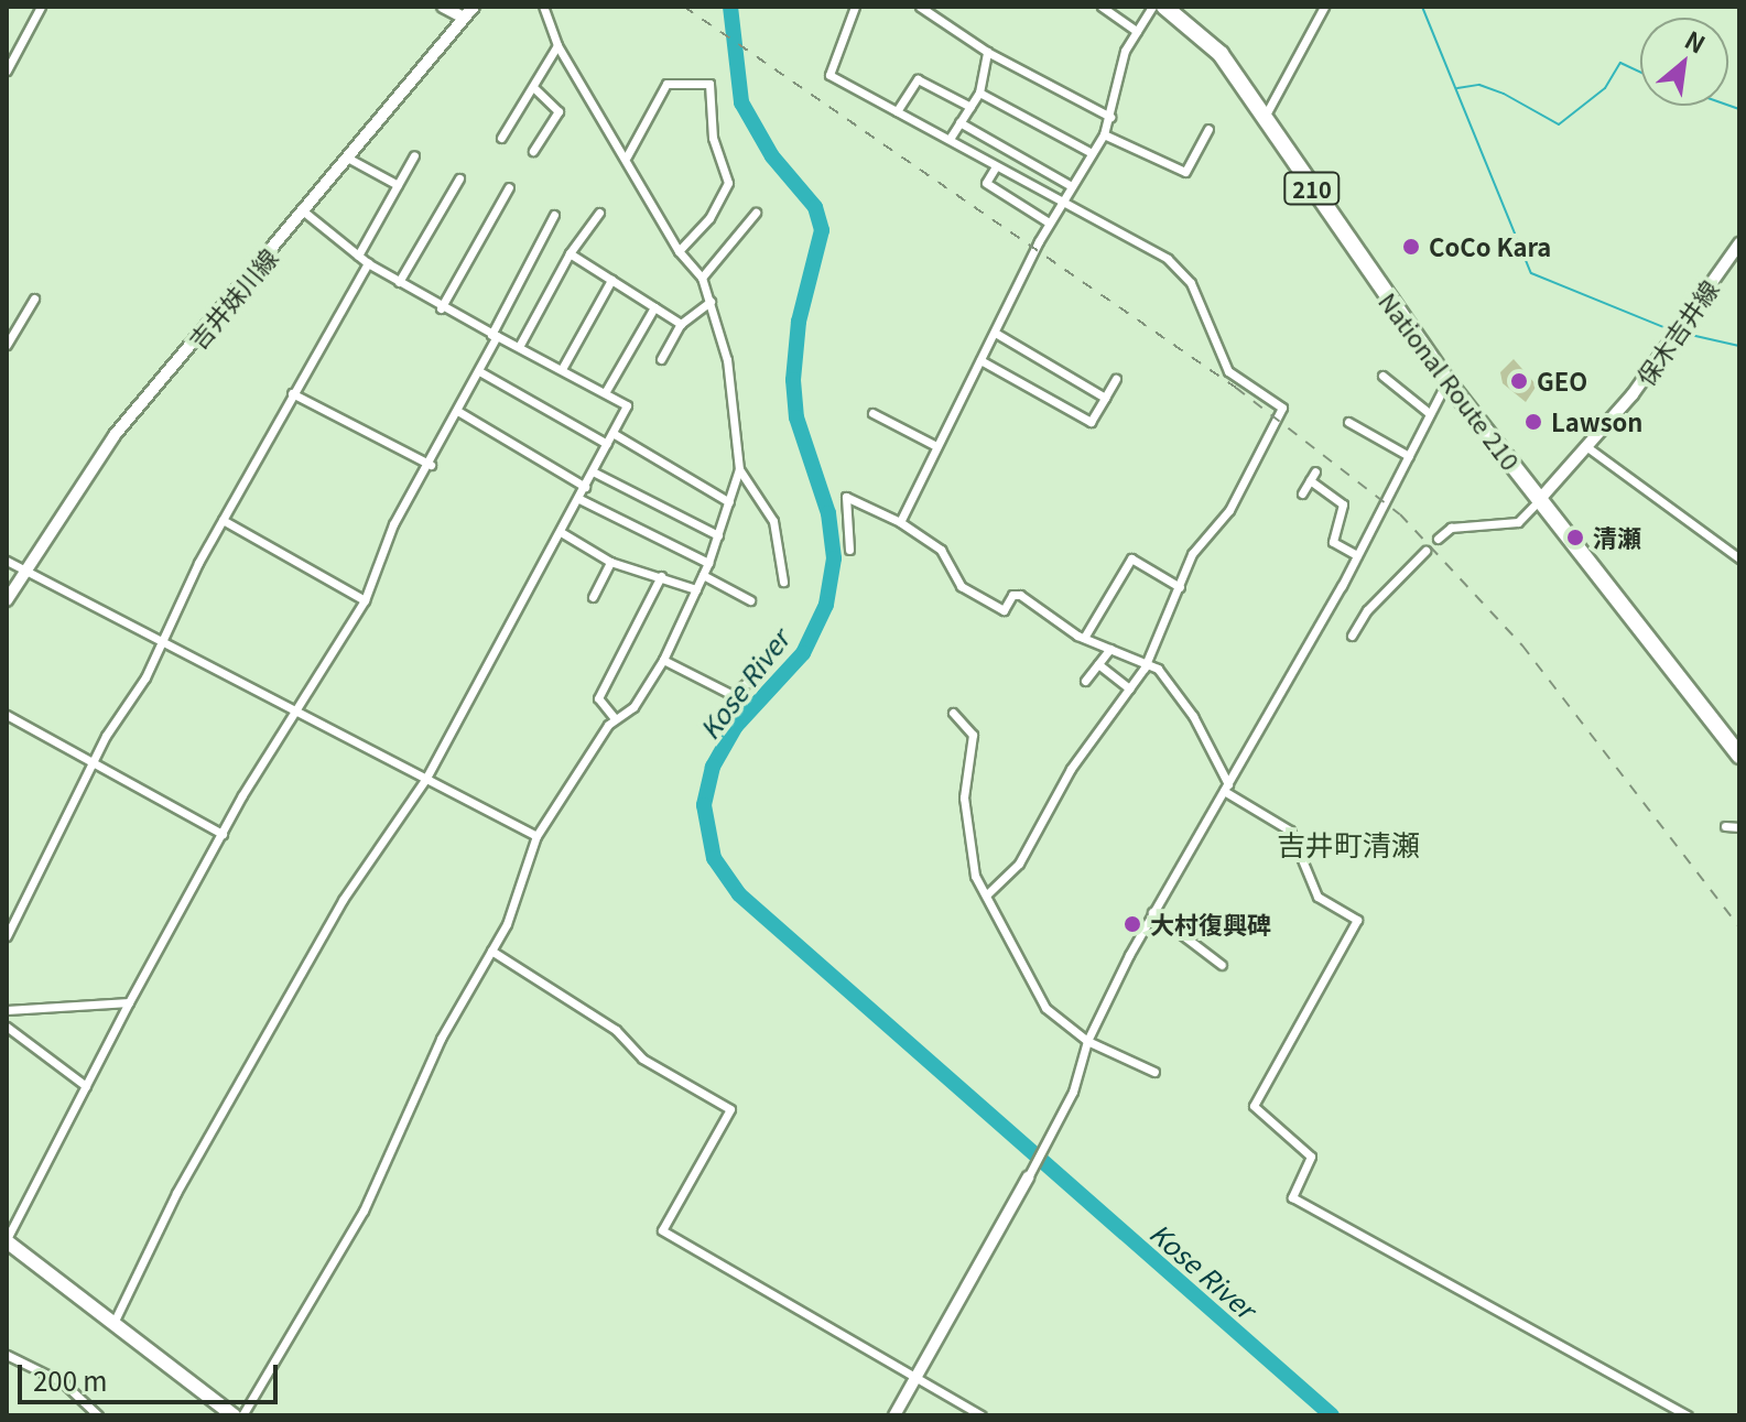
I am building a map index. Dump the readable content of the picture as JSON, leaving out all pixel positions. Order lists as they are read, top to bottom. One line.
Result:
{"streets":{"highway":["210","National Route 210"],"main road":["吉井妹川線","保木吉井線"]},"crossings":[["保木吉井線","National Route 210"]],"districts":["吉井町清瀬"],"water":["Kose River"],"places":["CoCo Kara","GEO","Lawson","清瀬","大村復興碑"],"scale_bar":"200 m","north":"top right"}
